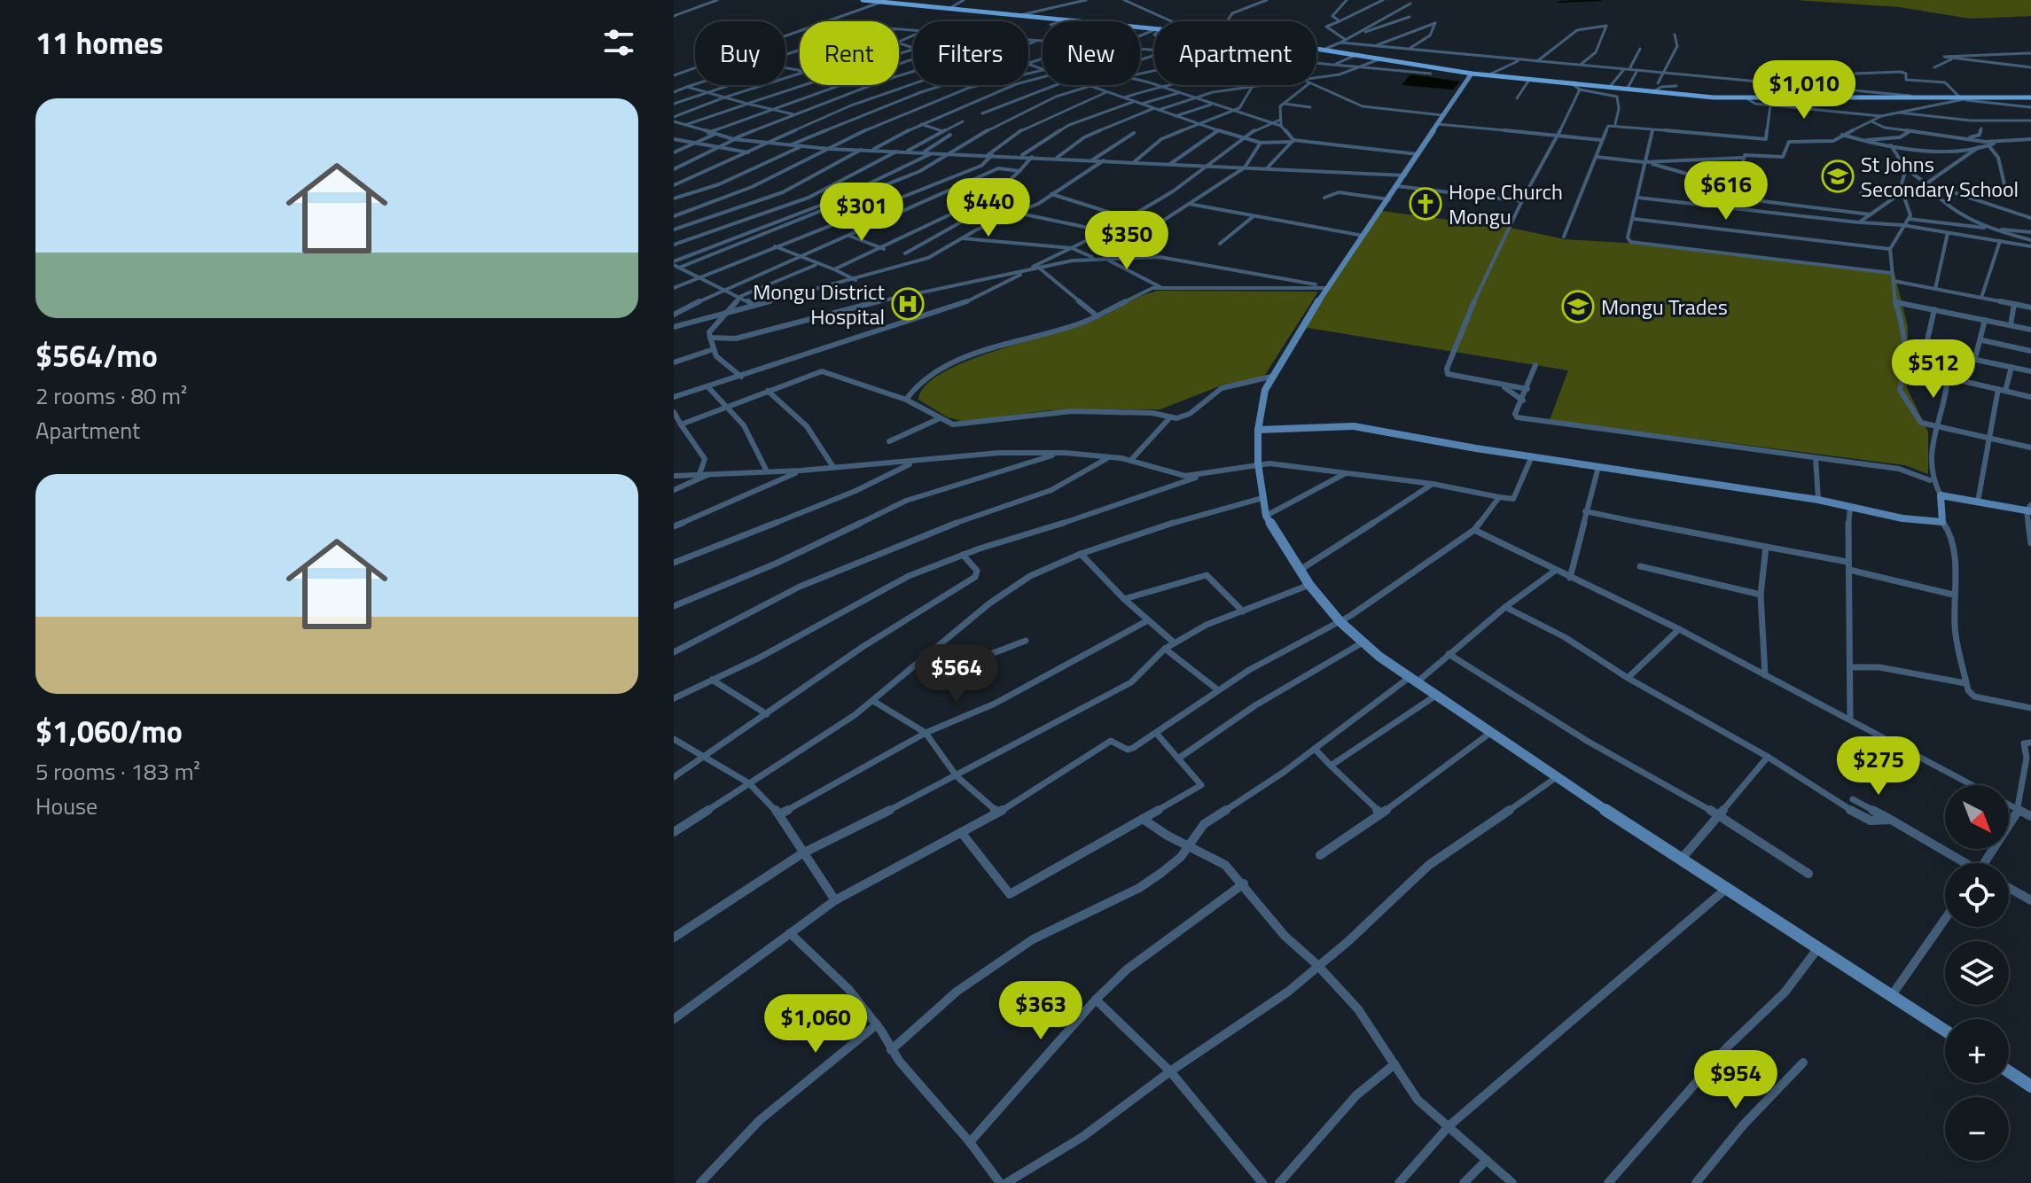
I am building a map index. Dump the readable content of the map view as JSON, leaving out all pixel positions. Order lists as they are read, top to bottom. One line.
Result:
{"places":{"school or university":["St Johns Secondary School","Mongu Trades"],"church":["Hope Church Mongu"],"hospital":["Mongu District Hospital"]},"north":"bottom right","page":{"heading":"11 homes","chip":["Buy","Rent","Filters","New","Apartment"],"price":["$1,010","$616","$440","$301","$350","$512","$564","$275","$363","$1,060","$954"],"list":[{"name":"$564/mo","note":"2 rooms · 80 m² · Apartment"},{"name":"$1,060/mo","note":"5 rooms · 183 m² · House"}],"map_buttons":["+","−"]}}
